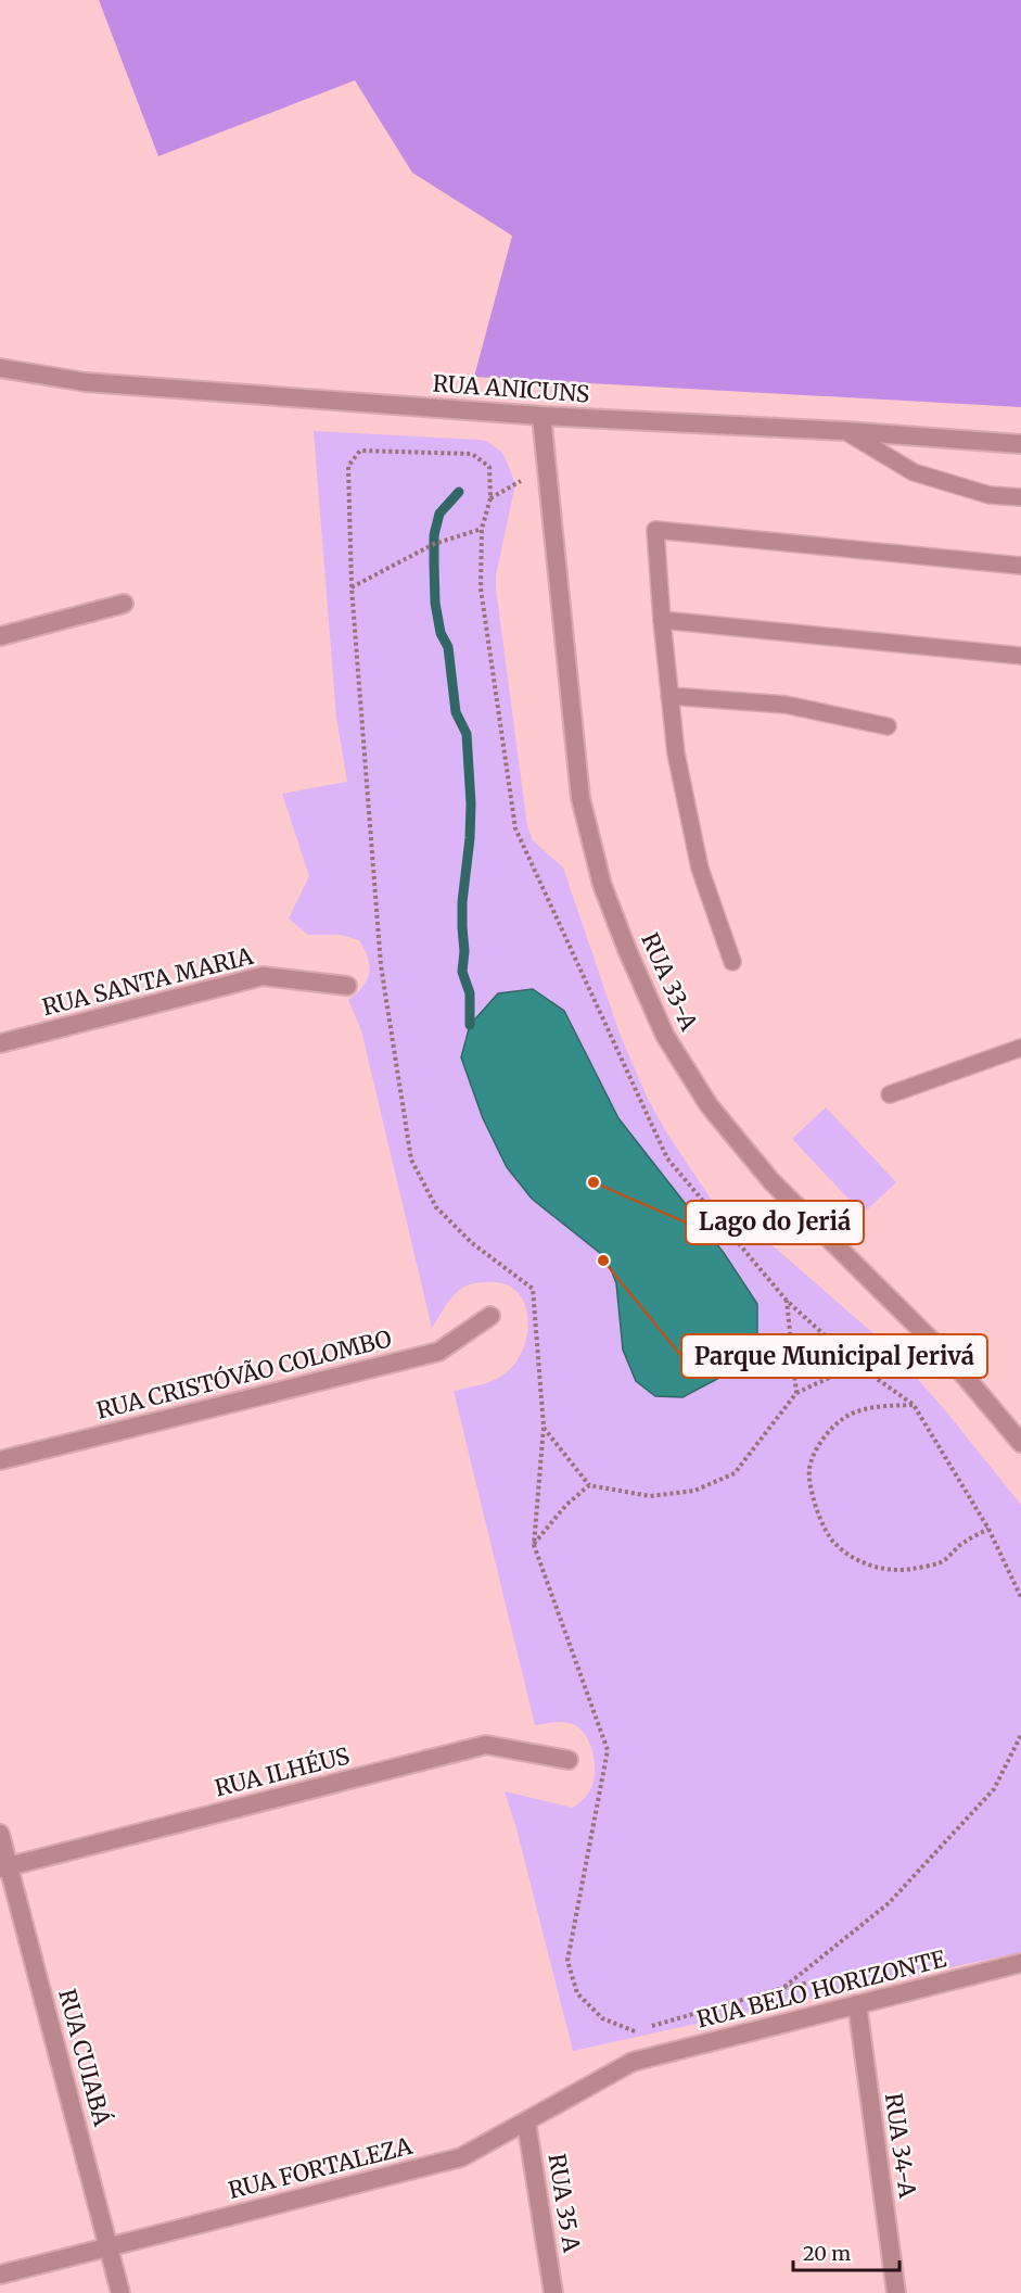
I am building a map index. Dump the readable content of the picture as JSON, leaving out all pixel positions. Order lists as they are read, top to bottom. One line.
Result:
{"streets":{"street":["RUA ANICUNS","RUA SANTA MARIA","RUA 33-A","RUA CRISTÓVÃO COLOMBO","RUA ILHÉUS","RUA BELO HORIZONTE","RUA CUIABÁ","RUA 34-A","RUA FORTALEZA","RUA 35 A"]},"crossings":[["RUA ANICUNS","RUA 33-A"],["RUA ILHÉUS","RUA CUIABÁ"],["RUA BELO HORIZONTE","RUA 34-A"],["RUA BELO HORIZONTE","RUA FORTALEZA"],["RUA CUIABÁ","RUA FORTALEZA"],["RUA FORTALEZA","RUA 35 A"]],"places":["Lago do Jeriá","Parque Municipal Jerivá"],"scale_bar":"20 m"}
